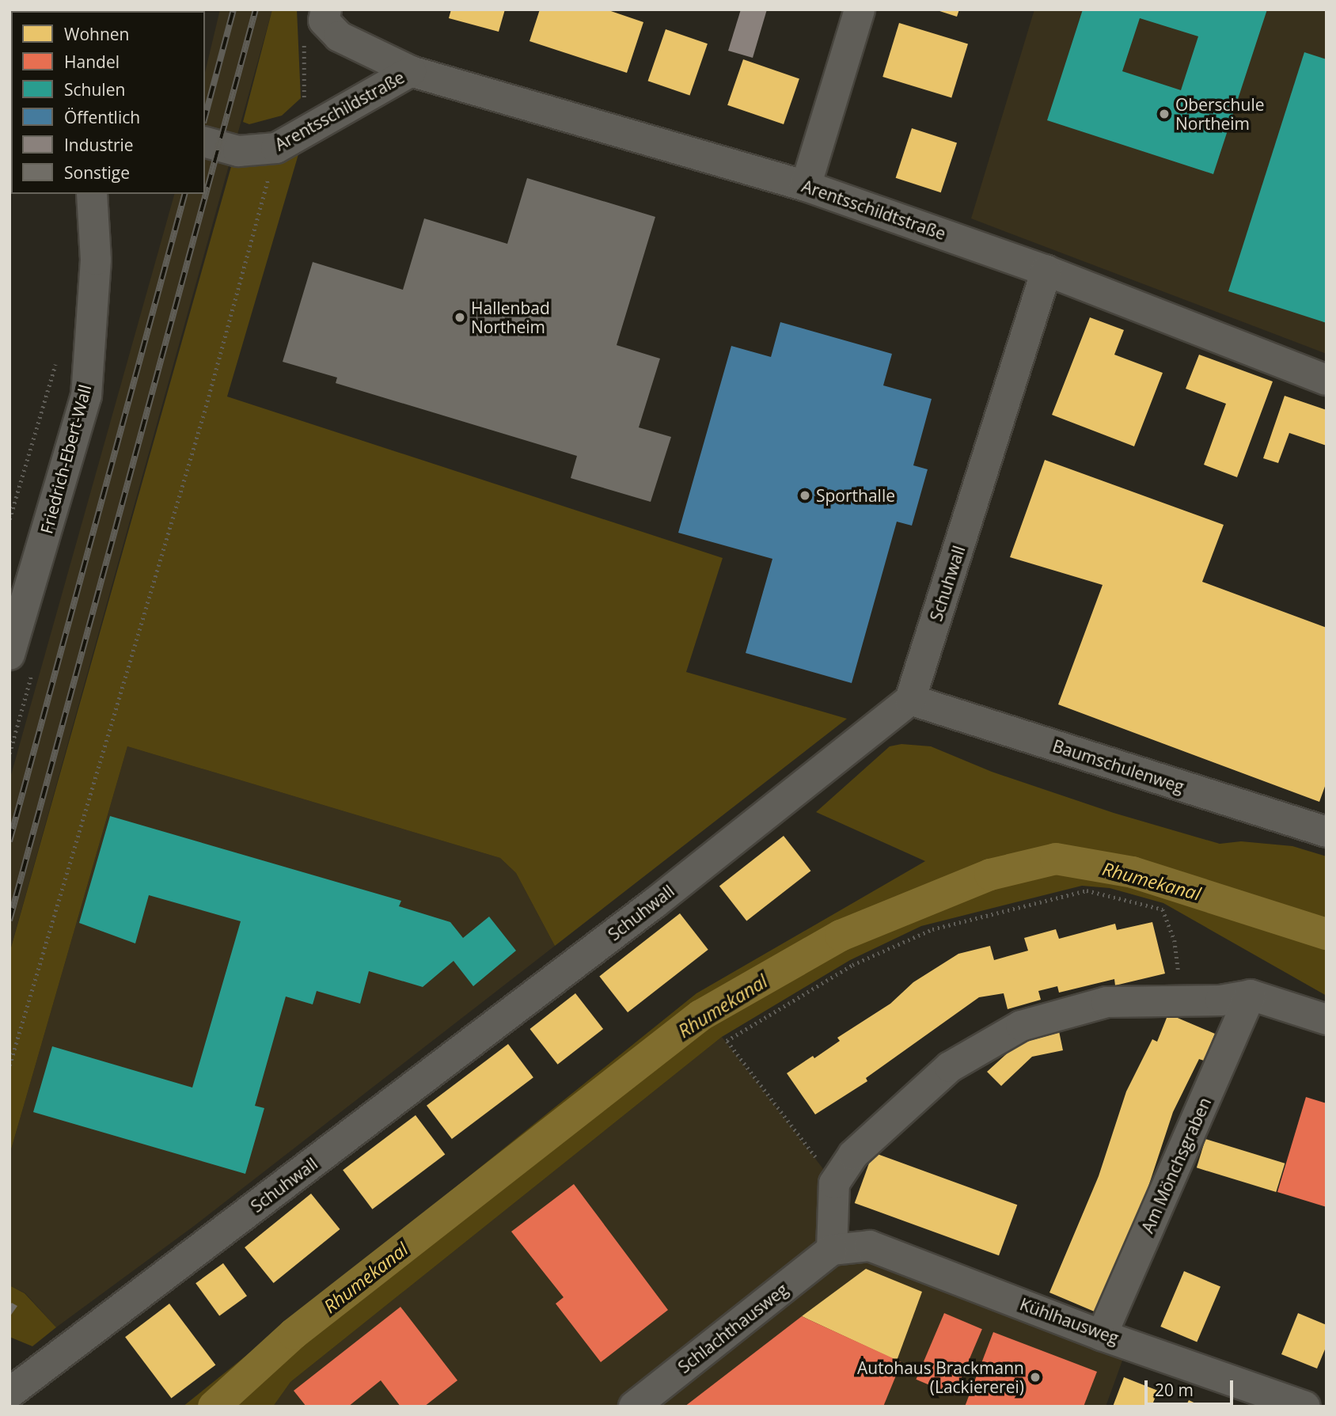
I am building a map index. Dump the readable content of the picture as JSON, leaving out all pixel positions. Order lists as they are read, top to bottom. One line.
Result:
{"streets":{"street":["Arentsschildstraße","Arentsschildtstraße","Friedrich-Ebert-Wall","Schuhwall","Baumschulenweg","Am Mönchsgraben","Kühlhausweg","Schlachthausweg"]},"crossings":[["Arentsschildstraße","Arentsschildtstraße"],["Arentsschildtstraße","Schuhwall"],["Schuhwall","Baumschulenweg"],["Am Mönchsgraben","Kühlhausweg"],["Kühlhausweg","Schlachthausweg"]],"water":["Rhumekanal"],"places":["Oberschule Northeim","Hallenbad Northeim","Sporthalle","Autohaus Brackmann (Lackiererei)"],"legend":["Wohnen","Handel","Schulen","Öffentlich","Industrie","Sonstige"],"scale_bar":"20 m"}
